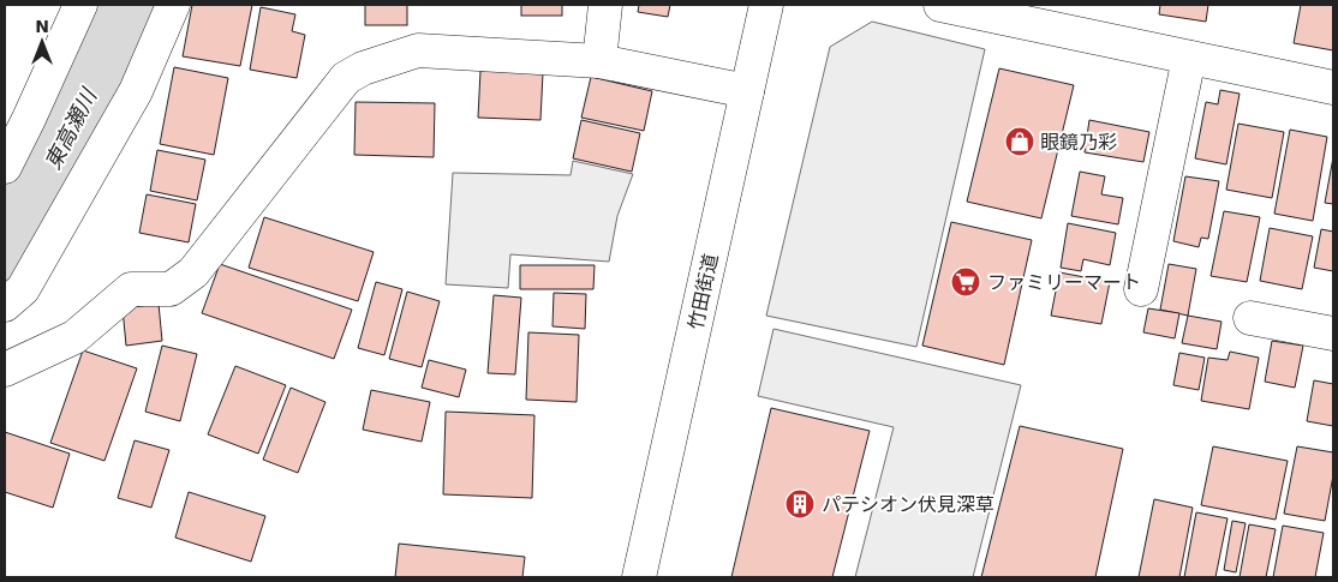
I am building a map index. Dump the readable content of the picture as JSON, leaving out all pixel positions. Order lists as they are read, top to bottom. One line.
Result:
{"streets":{"main road":["竹田街道"]},"water":["東高瀬川"],"places":{"shop":["眼鏡乃彩"],"supermarket":["ファミリーマート"],"building":["パテシオン伏見深草"]},"north":"top"}
